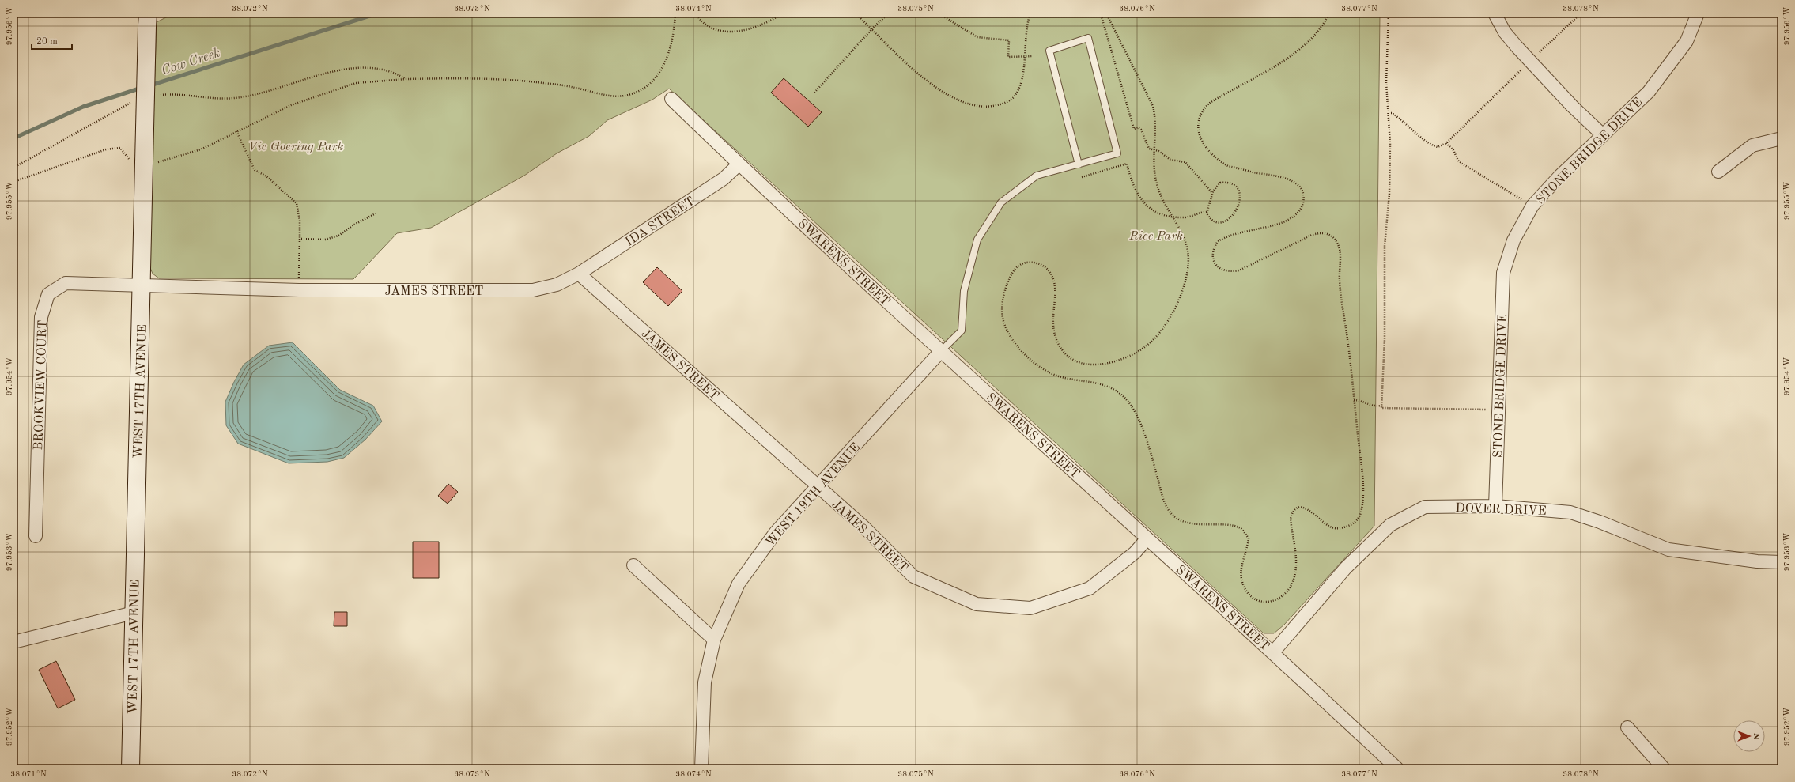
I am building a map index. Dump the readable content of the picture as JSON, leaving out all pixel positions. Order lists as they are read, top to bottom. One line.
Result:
{"streets":{"street":["STONE BRIDGE DRIVE","IDA STREET","SWARENS STREET","JAMES STREET","BROOKVIEW COURT","WEST 17TH AVENUE","WEST 19TH AVENUE","DOVER DRIVE"]},"crossings":[["STONE BRIDGE DRIVE","DOVER DRIVE"],["IDA STREET","SWARENS STREET"],["IDA STREET","JAMES STREET"],["SWARENS STREET","JAMES STREET"],["SWARENS STREET","WEST 19TH AVENUE"],["SWARENS STREET","DOVER DRIVE"],["JAMES STREET","BROOKVIEW COURT"],["JAMES STREET","WEST 17TH AVENUE"],["JAMES STREET","WEST 19TH AVENUE"],["BROOKVIEW COURT","WEST 17TH AVENUE"]],"water":["Cow Creek"],"parks":["Vic Goering Park","Rice Park"],"scale_bar":"20 m","north":"right","coordinates":["38.072°N","38.073°N","38.074°N","38.075°N","38.076°N","38.077°N","38.078°N","97.956°W","97.955°W","97.954°W","97.953°W","97.952°W","38.071°N"]}
